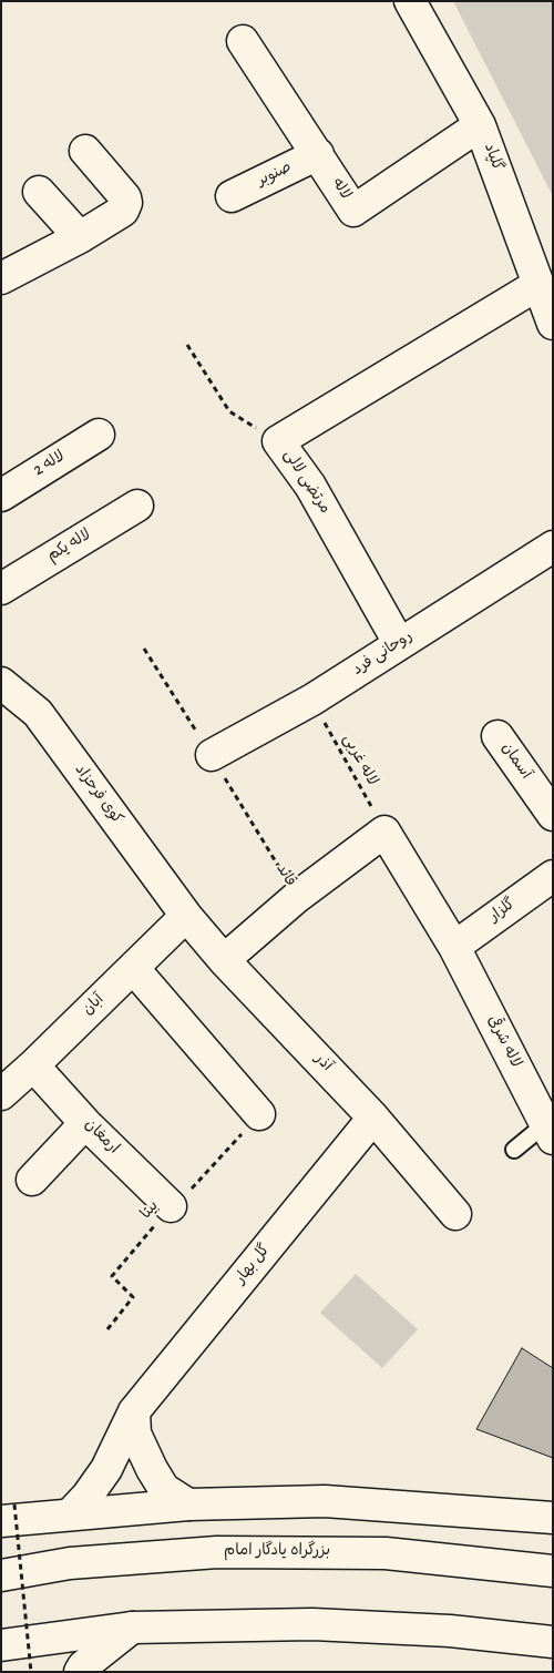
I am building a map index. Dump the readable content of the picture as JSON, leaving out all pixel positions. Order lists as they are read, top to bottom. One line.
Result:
{"streets":{"main road":["گلپاد","صنوبر","لاله","لاله 2","مرتضی لالی","لاله یکم","روحانی فرد","آسمان","کوی فرحزاد","قائد","گلزار","آبان","لاله شرقی","آذر","ارمغان","گل بهار","بزرگراه یادگار امام"],"path":["لاله غربی","بیتا"]},"crossings":[["گلپاد","لاله"],["صنوبر","لاله"],["مرتضی لالی","روحانی فرد"],["روحانی فرد","لاله غربی"],["روحانی فرد","قائد"],["لاله غربی","قائد"],["کوی فرحزاد","آبان"],["کوی فرحزاد","آذر"],["گلزار","لاله شرقی"],["آبان","آذر"],["آبان","ارمغان"],["آذر","گل بهار"],["ارمغان","بیتا"]]}
